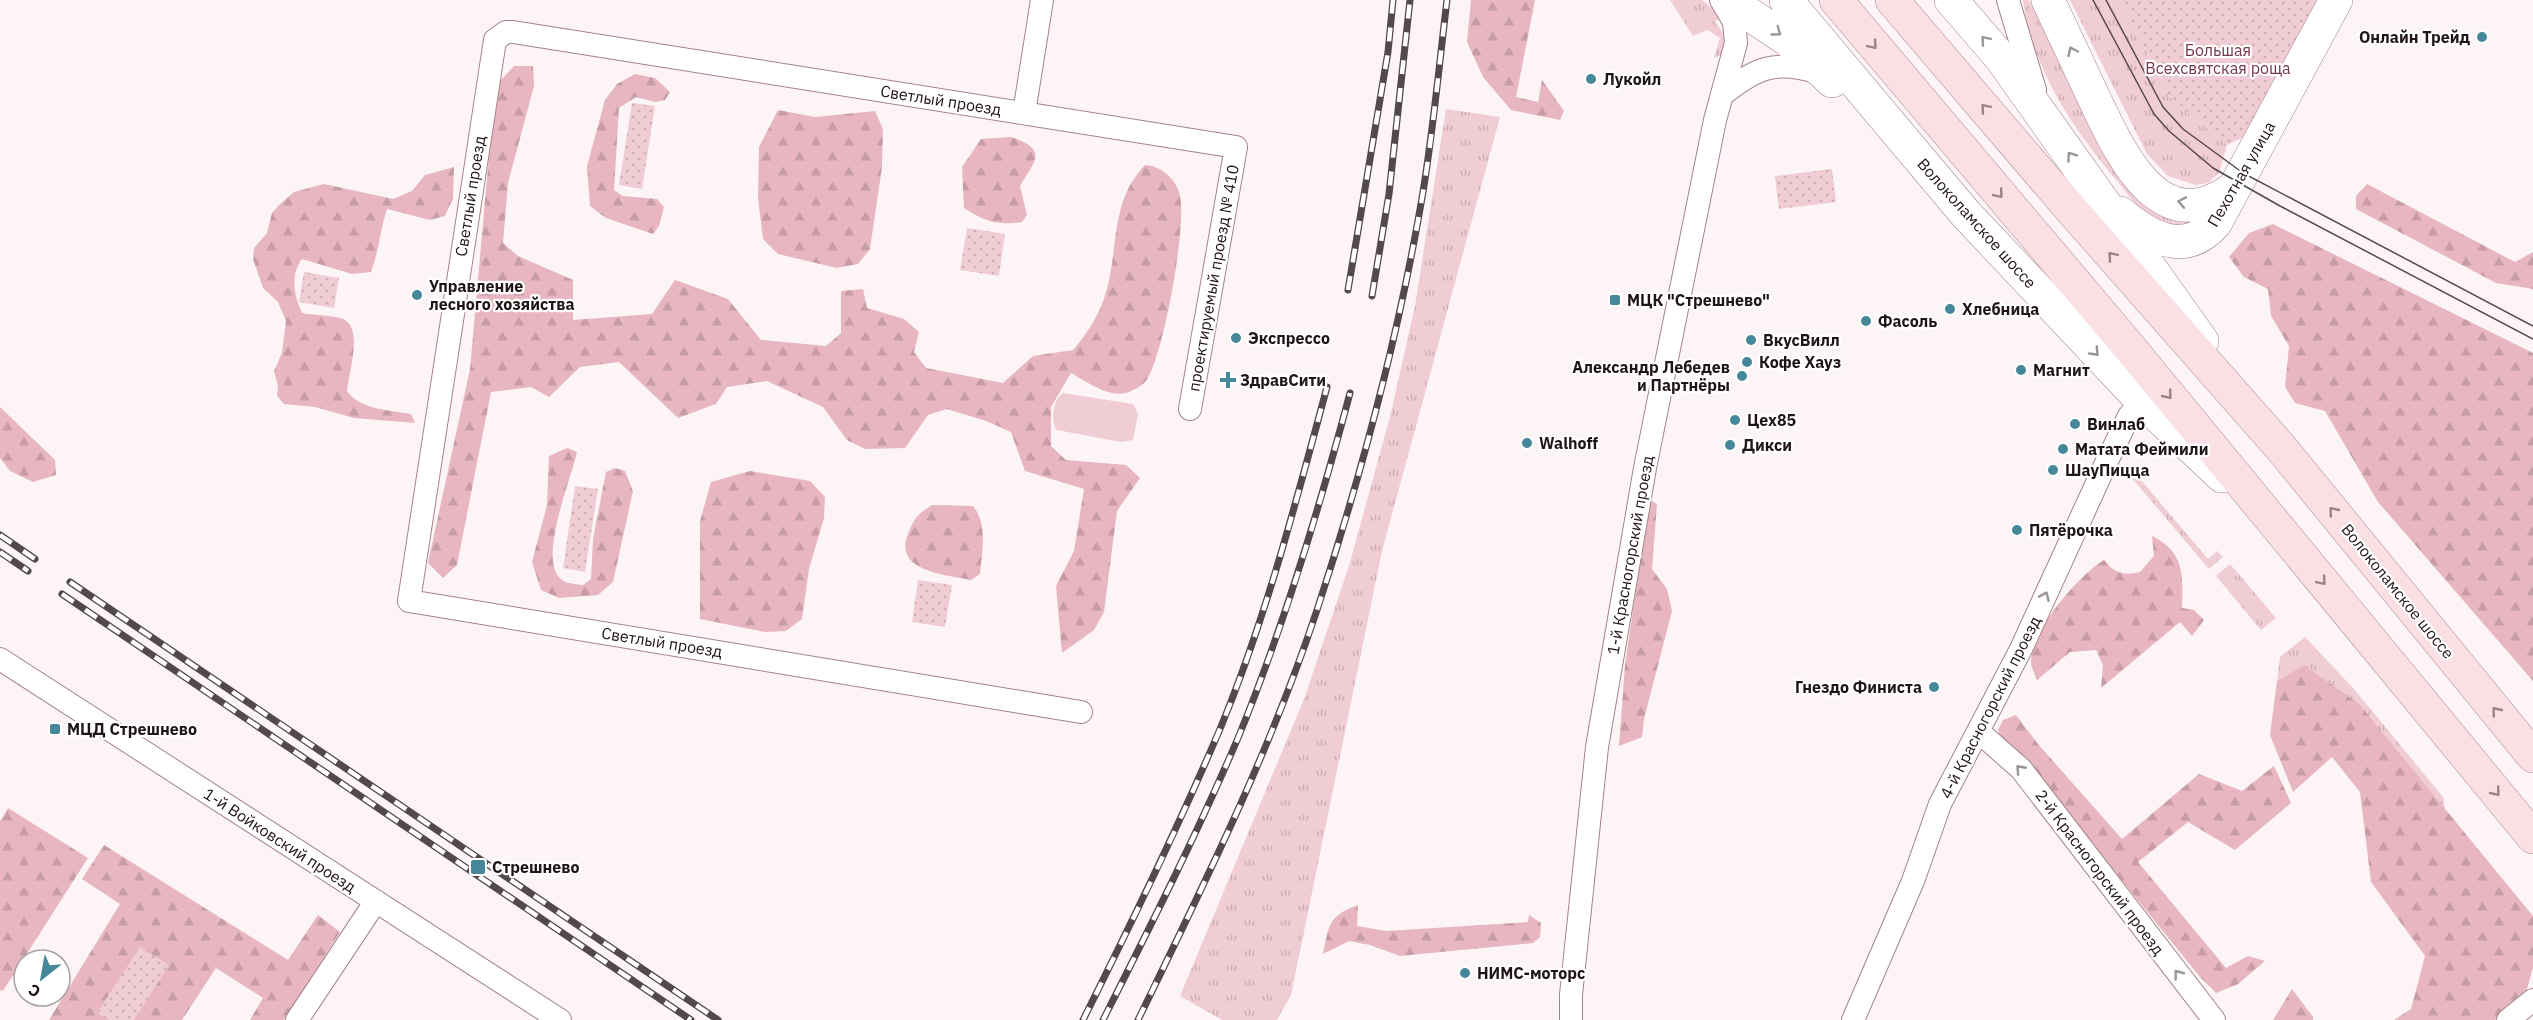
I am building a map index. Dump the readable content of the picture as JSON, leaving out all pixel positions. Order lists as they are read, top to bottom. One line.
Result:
{"streets":{"main road":["Пехотная улица","Волоколамское шоссе"],"street":["Светлый проезд","проектируемый проезд № 410","1-й Красногорский проезд","4-й Красногорский проезд","1-й Войковский проезд","2-й Красногорский проезд"]},"crossings":[["Светлый проезд","проектируемый проезд № 410"],["Пехотная улица","Волоколамское шоссе"],["Волоколамское шоссе","4-й Красногорский проезд"],["4-й Красногорский проезд","2-й Красногорский проезд"]],"one_way":["4-й Красногорский проезд","2-й Красногорский проезд"],"parks":["Большая Всехсвятская роща"],"places":{"other":["Онлайн Трейд","Лукойл","Управление лесного хозяйства","Хлебница","Фасоль","Экспрессо","ВкусВилл","Кофе Хауз","Магнит","Александр Лебедев и Партнёры","Цех85","Винлаб","Walhoff","Дикси","Матата Феймили","ШауПицца","Пятёрочка","Гнездо Финиста","НИМС-моторс"],"transit":["МЦК \"Стрешнево\"","МЦД Стрешнево","Стрешнево"],"health":["ЗдравСити"]},"north":"bottom left"}
